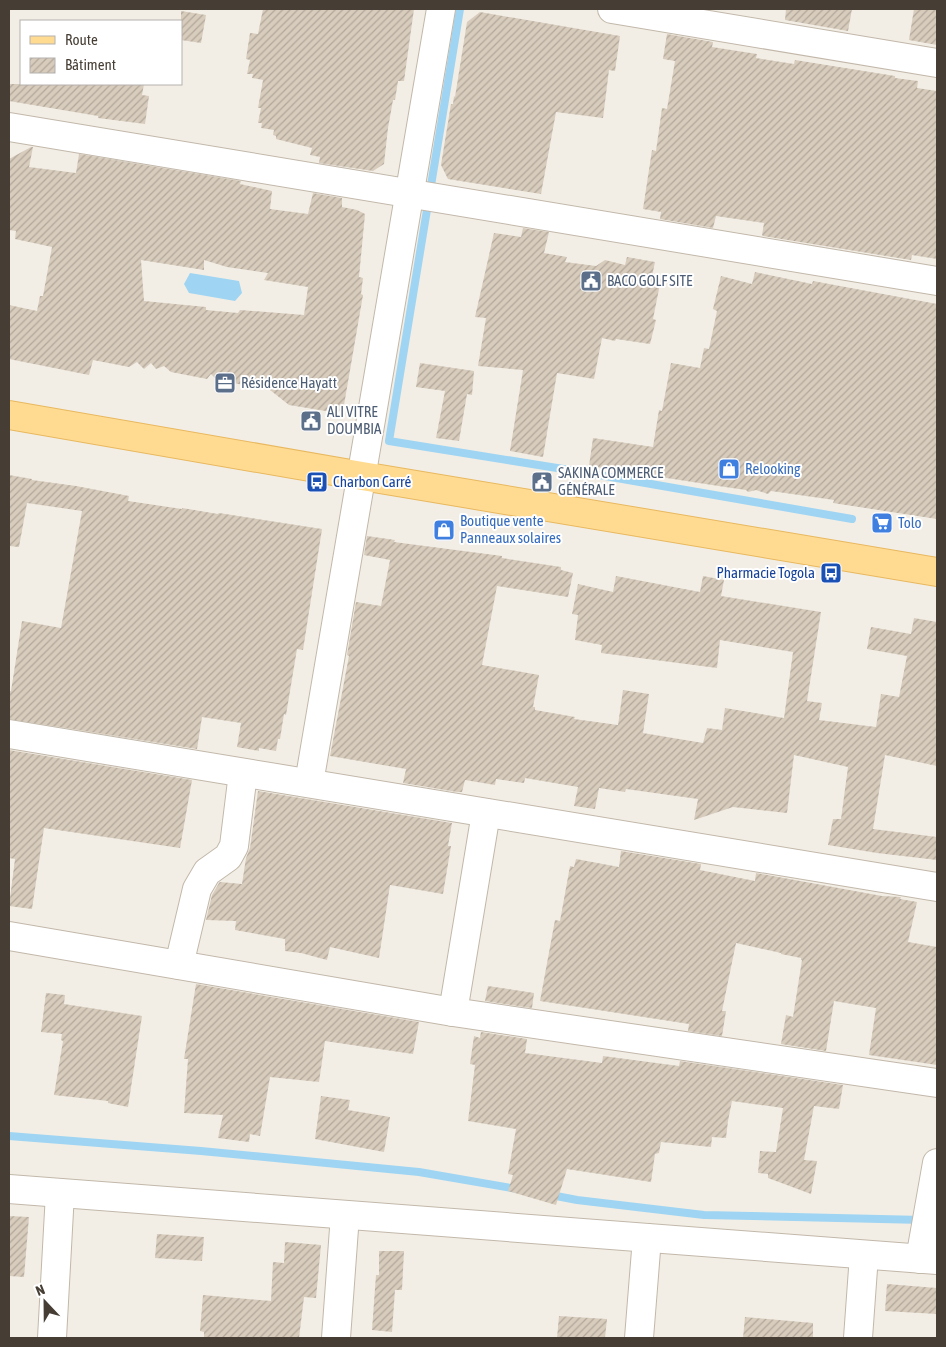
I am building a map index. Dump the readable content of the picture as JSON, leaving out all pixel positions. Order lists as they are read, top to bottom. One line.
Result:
{"places":{"public building":["BACO GOLF SITE","ALI VITRE DOUMBIA","SAKINA COMMERCE GÉNÉRALE"],"office":["Résidence Hayatt"],"shop":["Relooking","Boutique vente Panneaux solaires"],"bus stop":["Charbon Carré","Pharmacie Togola"],"supermarket":["Tolo"]},"legend":["Route","Bâtiment"],"north":"top"}
